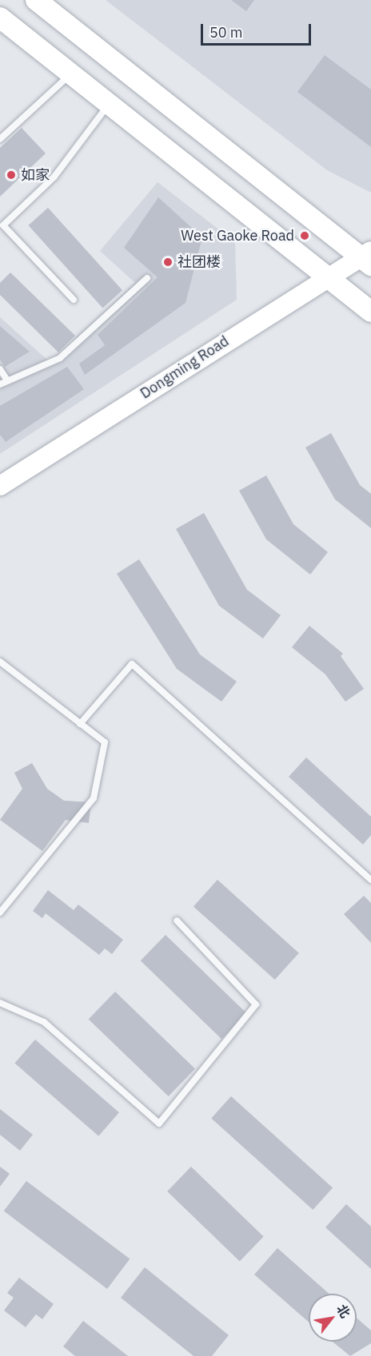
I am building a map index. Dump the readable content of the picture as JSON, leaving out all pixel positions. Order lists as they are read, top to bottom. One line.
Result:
{"streets":{"main road":["Dongming Road"]},"places":["如家","West Gaoke Road","社团楼"],"scale_bar":"50 m","north":"top right"}
